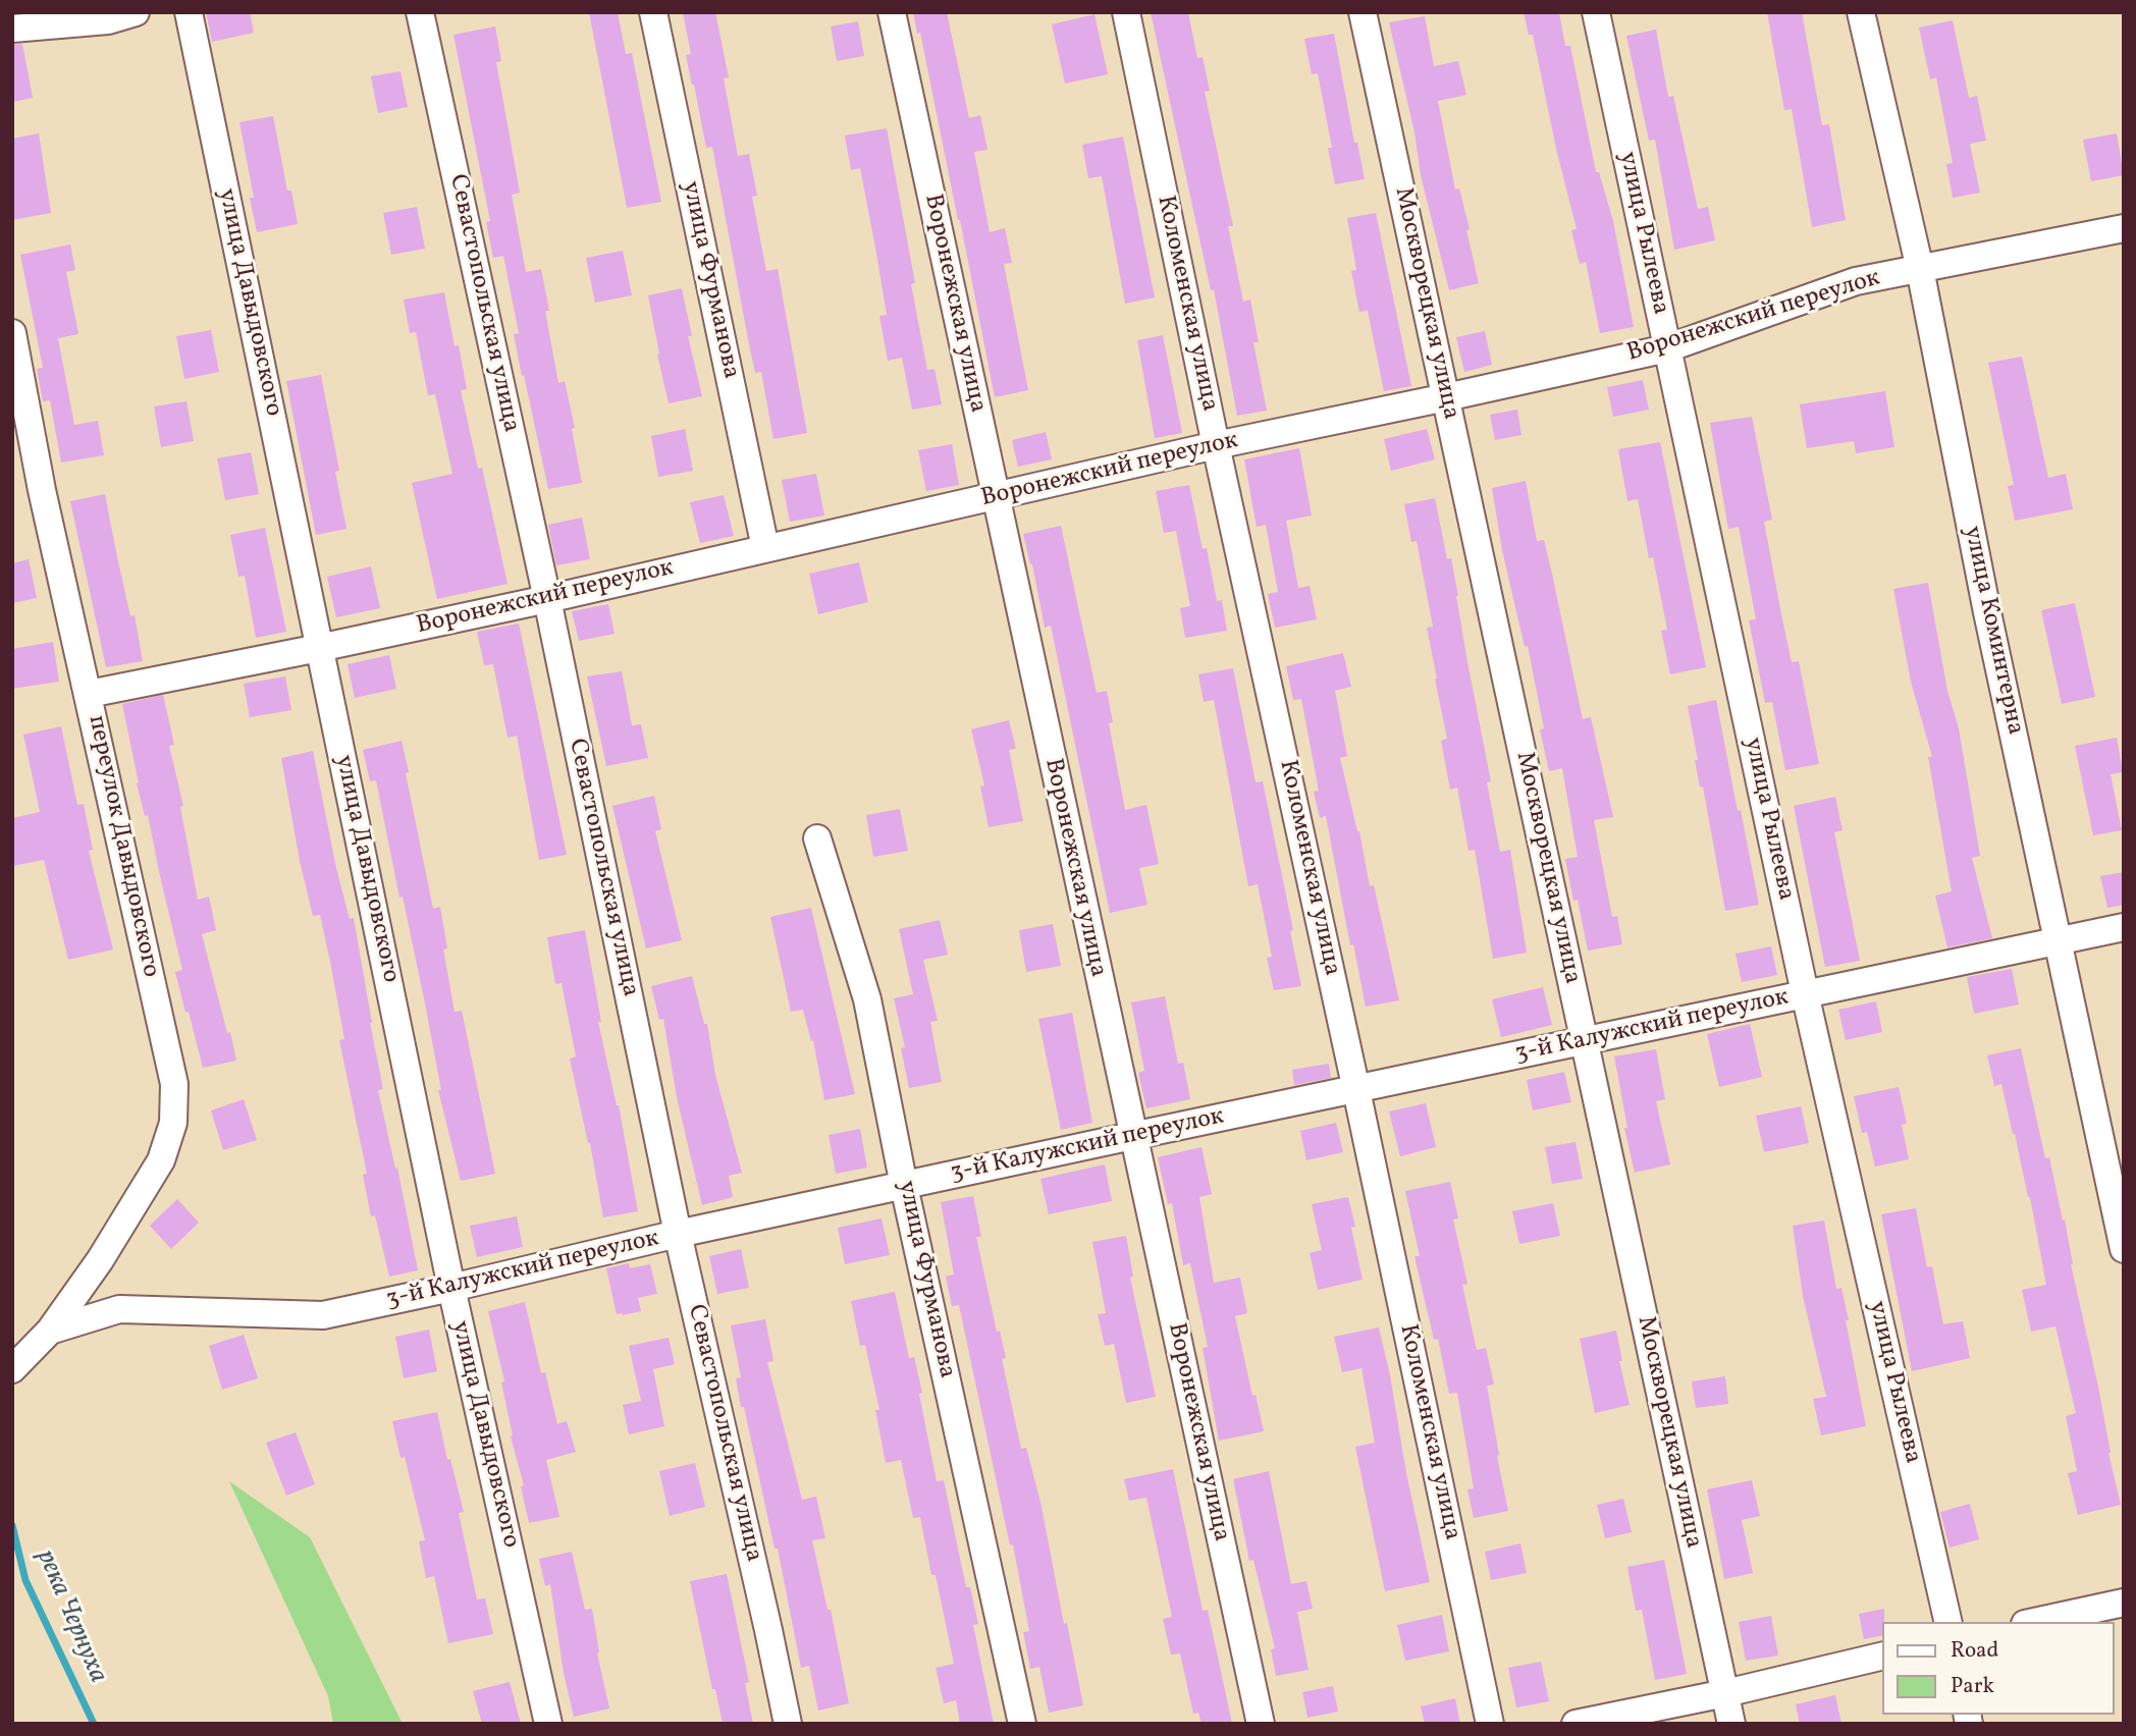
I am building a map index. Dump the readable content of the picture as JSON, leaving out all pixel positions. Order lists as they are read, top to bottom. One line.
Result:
{"streets":{"street":["улица Рылеева","улица Фурманова","улица Давыдовского","Севастопольская улица","Воронежская улица","Коломенская улица","Москворецкая улица","Воронежский переулок","улица Коминтерна","переулок Давыдовского","3-й Калужский переулок"]},"crossings":[["улица Рылеева","Воронежский переулок"],["улица Рылеева","3-й Калужский переулок"],["улица Фурманова","Воронежский переулок"],["улица Фурманова","3-й Калужский переулок"],["улица Давыдовского","Воронежский переулок"],["улица Давыдовского","3-й Калужский переулок"],["Севастопольская улица","Воронежский переулок"],["Севастопольская улица","3-й Калужский переулок"],["Воронежская улица","Воронежский переулок"],["Воронежская улица","3-й Калужский переулок"],["Коломенская улица","Воронежский переулок"],["Коломенская улица","3-й Калужский переулок"],["Москворецкая улица","Воронежский переулок"],["Москворецкая улица","3-й Калужский переулок"],["Воронежский переулок","улица Коминтерна"],["Воронежский переулок","переулок Давыдовского"],["улица Коминтерна","3-й Калужский переулок"],["переулок Давыдовского","3-й Калужский переулок"]],"water":["река Чернуха"],"legend":["Road","Park"]}
